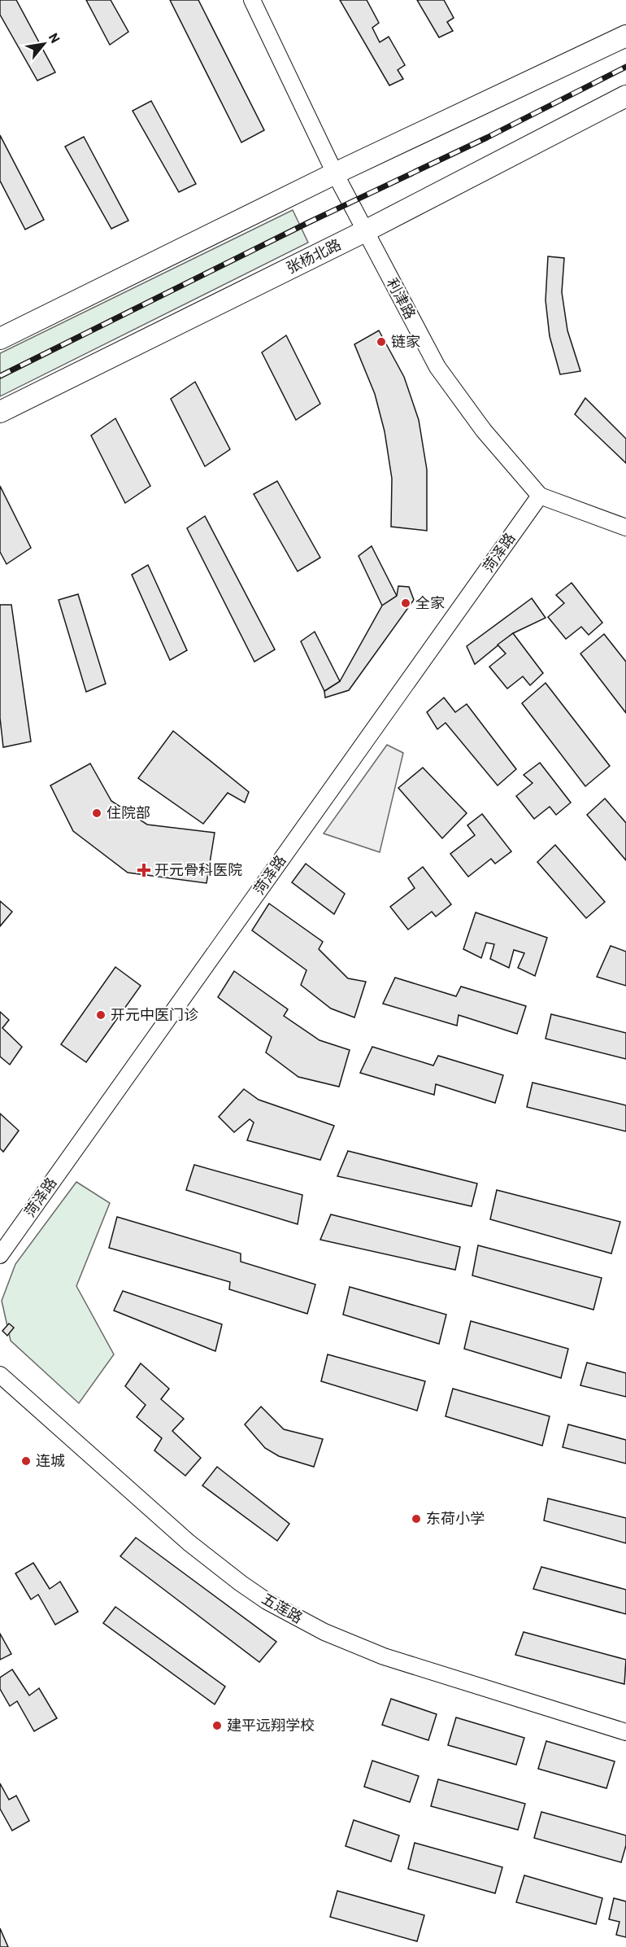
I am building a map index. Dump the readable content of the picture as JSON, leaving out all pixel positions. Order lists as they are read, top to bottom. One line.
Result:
{"streets":{"main road":["张杨北路"],"street":["利津路","菏泽路","五莲路"]},"crossings":[["张杨北路","利津路"],["利津路","菏泽路"]],"places":{"other":["链家","全家","住院部","开元中医门诊","连城","东荷小学","建平远翔学校"],"health":["开元骨科医院"]},"north":"top right"}
